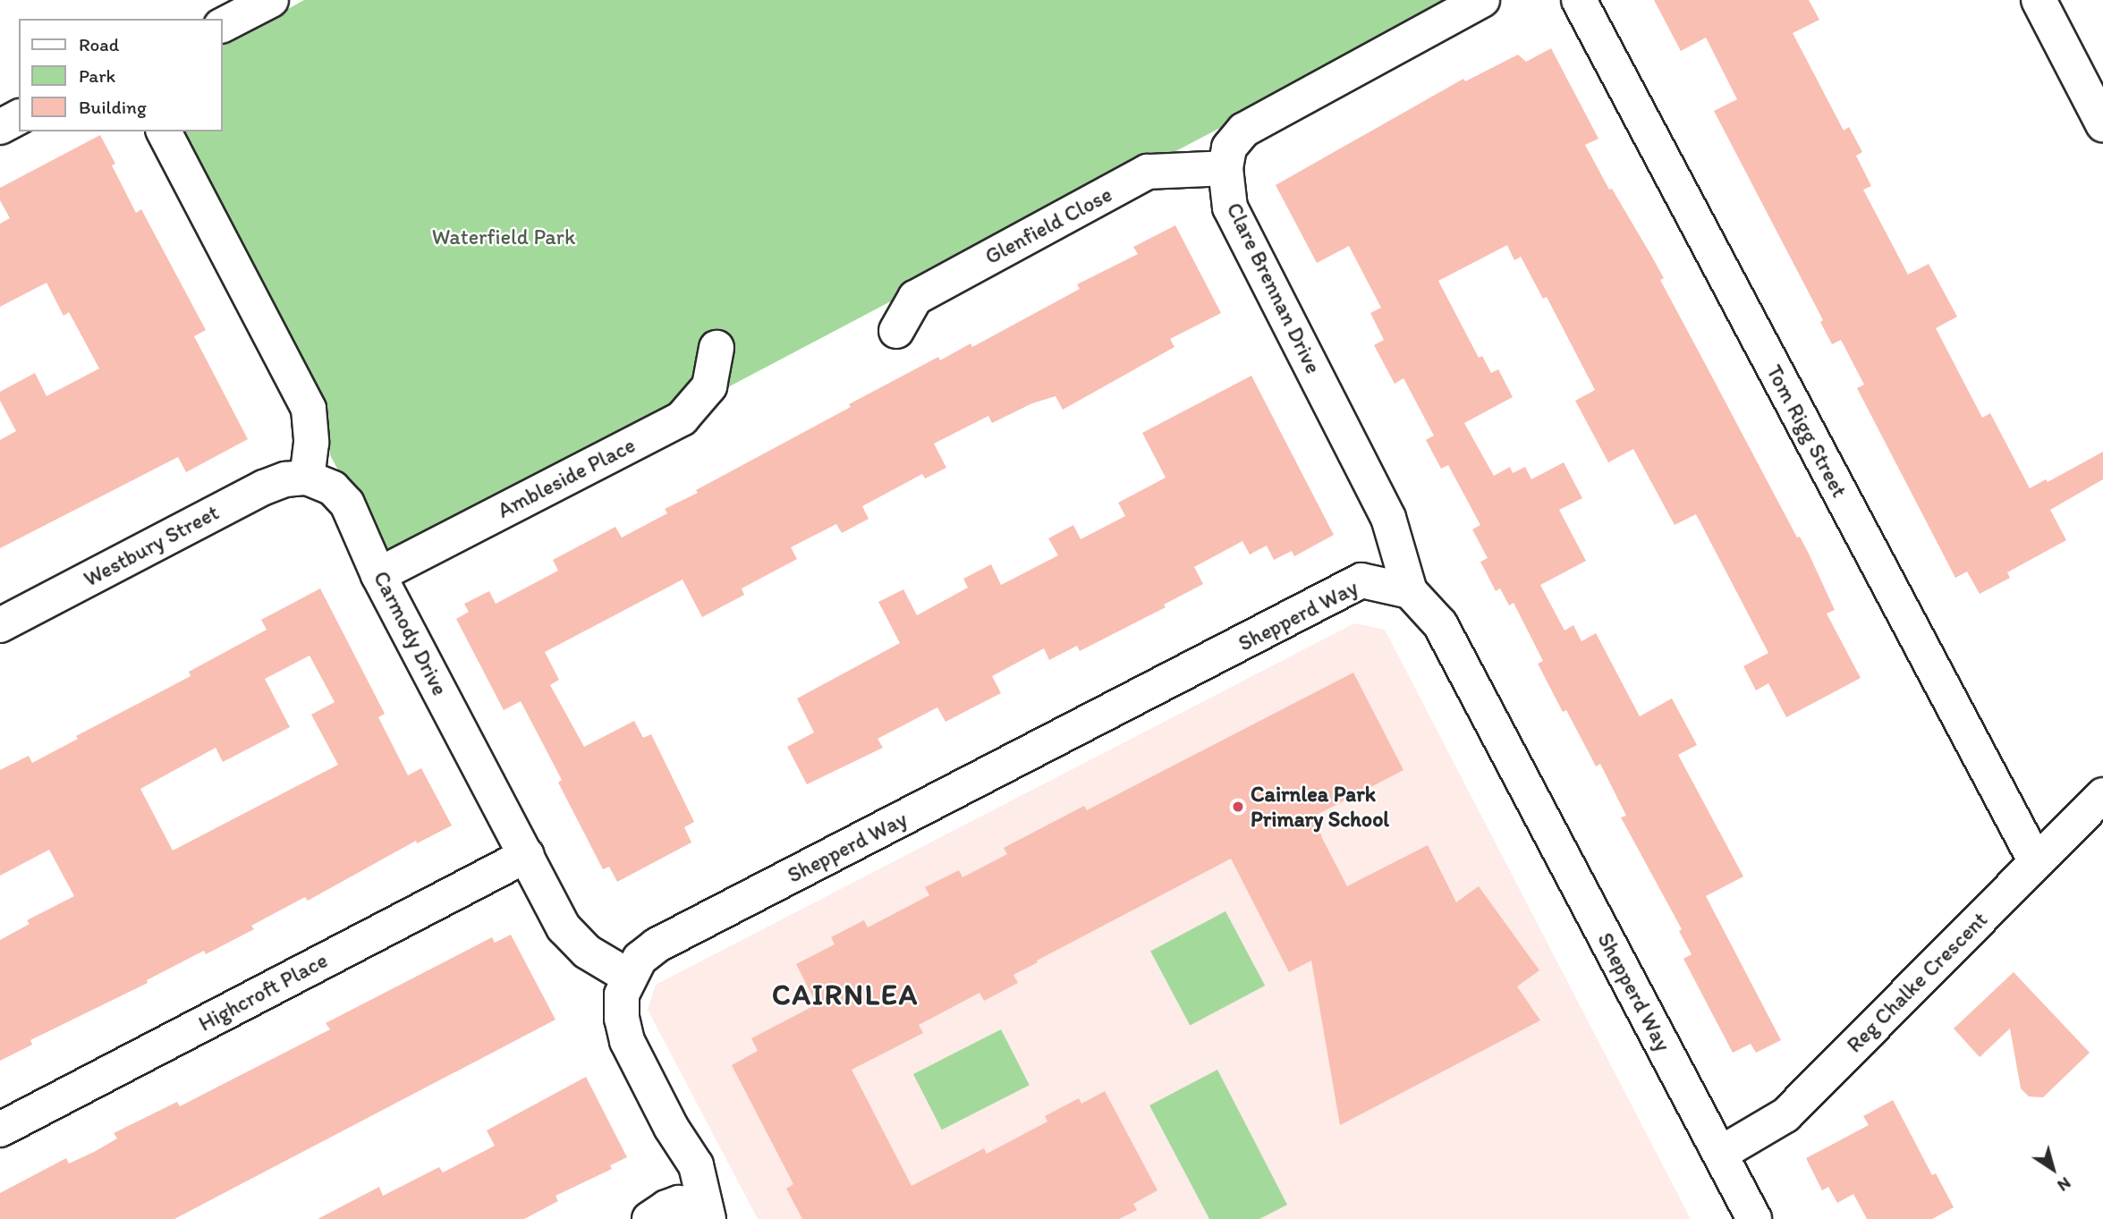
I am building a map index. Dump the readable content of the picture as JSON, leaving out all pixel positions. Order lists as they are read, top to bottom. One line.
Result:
{"streets":{"street":["Glenfield Close","Clare Brennan Drive","Tom Rigg Street","Ambleside Place","Westbury Street","Shepperd Way","Carmody Drive","Reg Chalke Crescent","Highcroft Place"]},"crossings":[["Glenfield Close","Clare Brennan Drive"],["Clare Brennan Drive","Shepperd Way"],["Tom Rigg Street","Reg Chalke Crescent"],["Ambleside Place","Carmody Drive"],["Westbury Street","Carmody Drive"],["Shepperd Way","Carmody Drive"],["Shepperd Way","Reg Chalke Crescent"],["Carmody Drive","Highcroft Place"]],"districts":["CAIRNLEA"],"parks":["Waterfield Park"],"places":["Cairnlea Park Primary School"],"legend":["Road","Park","Building"],"north":"bottom right"}
